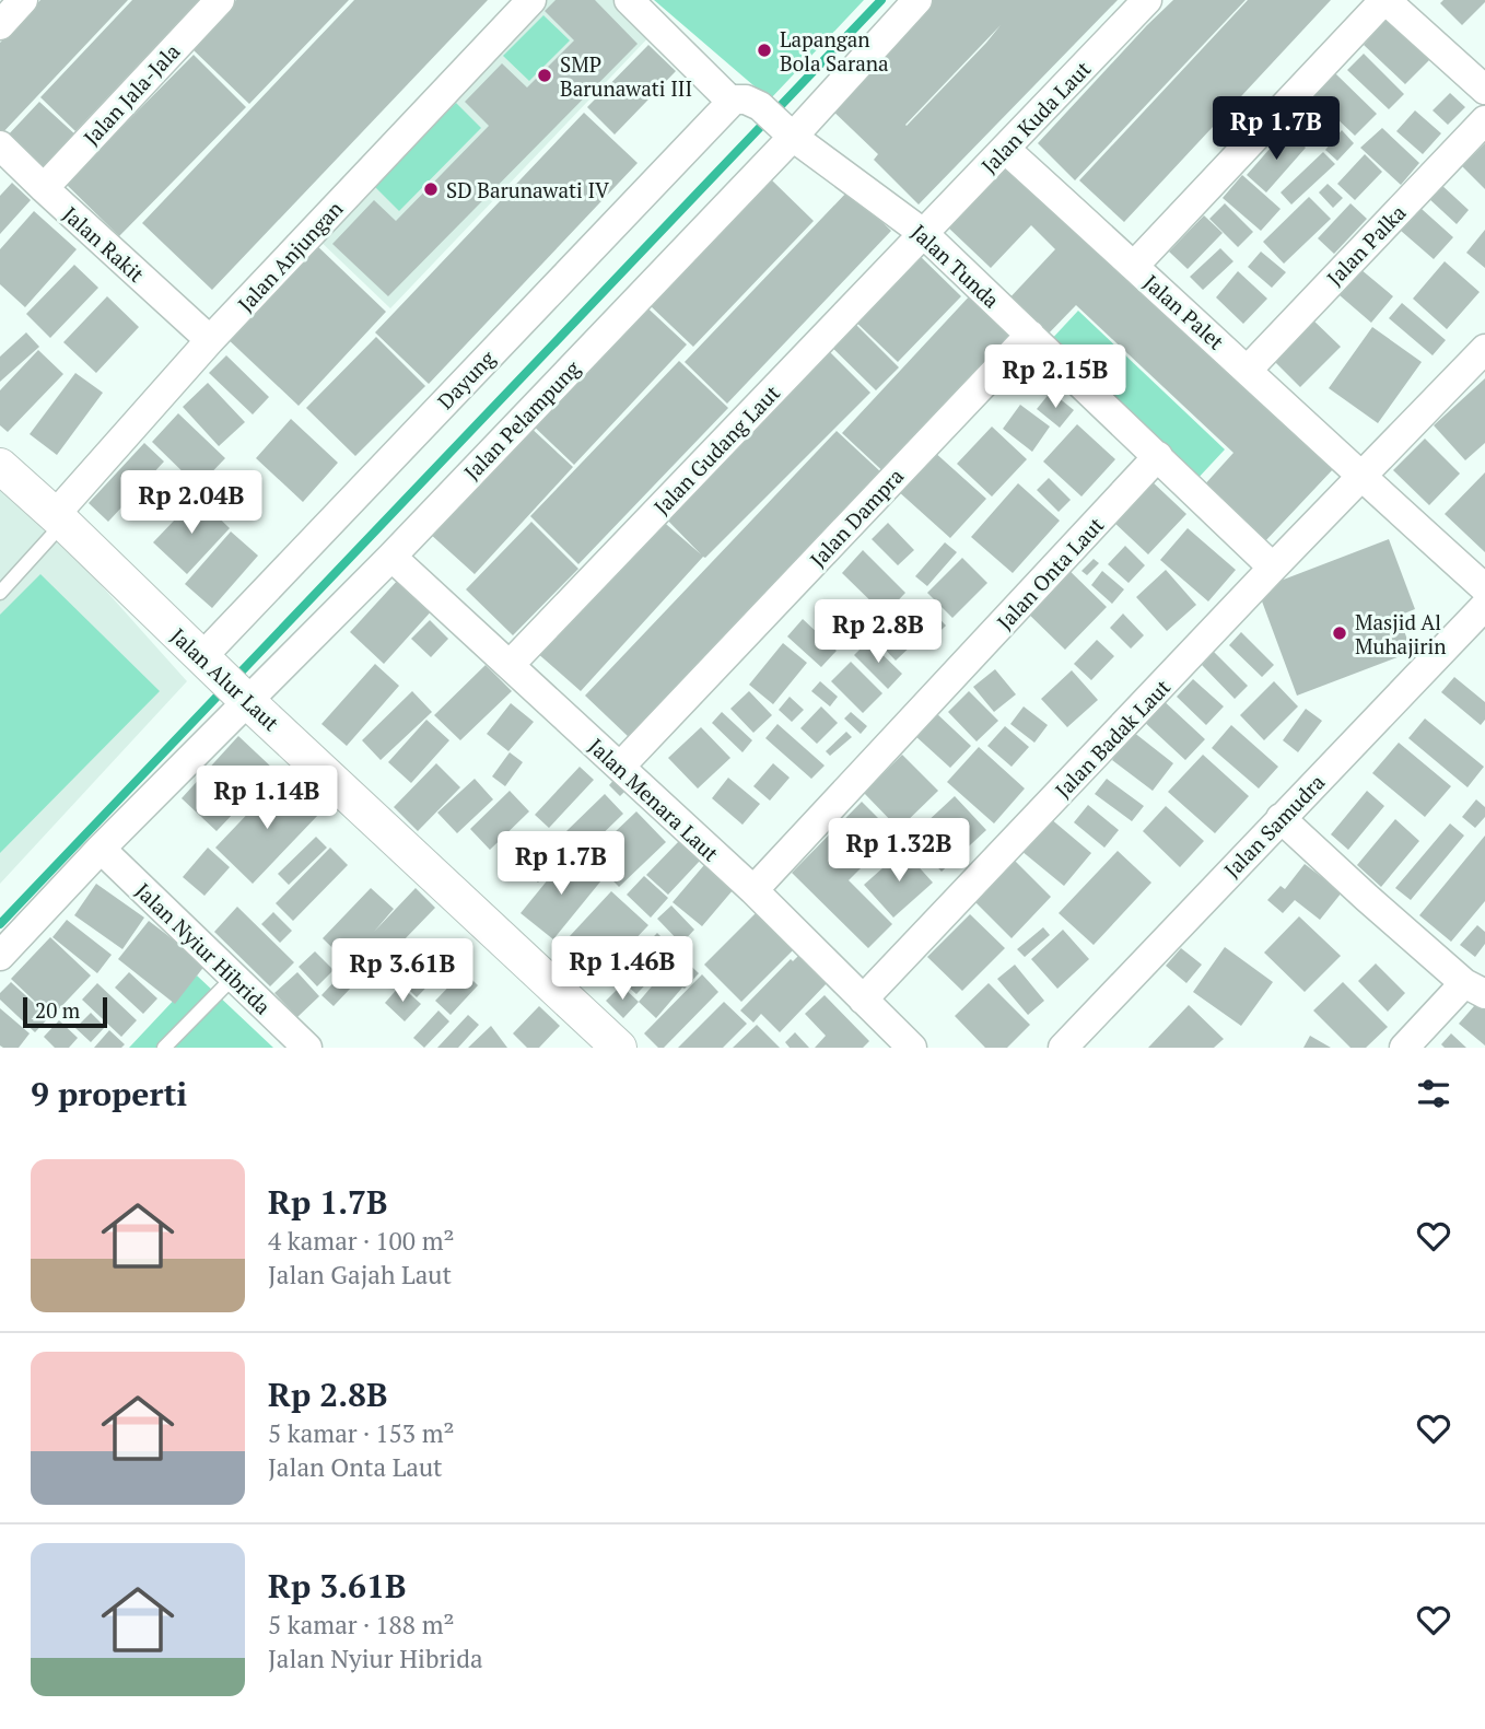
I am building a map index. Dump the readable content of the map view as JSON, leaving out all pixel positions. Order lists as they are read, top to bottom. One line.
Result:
{"streets":{"street":["Jalan Jala-Jala","Jalan Kuda Laut","Jalan Rakit","Jalan Palka","Jalan Anjungan","Jalan Tunda","Jalan Palet","Dayung","Jalan Pelampung","Jalan Gudang Laut","Jalan Dampra","Jalan Onta Laut","Jalan Alur Laut","Jalan Badak Laut","Jalan Menara Laut","Jalan Samudra","Jalan Nyiur Hibrida"]},"crossings":[["Jalan Jala-Jala","Jalan Rakit"],["Jalan Kuda Laut","Jalan Tunda"],["Jalan Kuda Laut","Jalan Palet"],["Jalan Kuda Laut","Jalan Gudang Laut"],["Jalan Rakit","Jalan Anjungan"],["Jalan Palka","Jalan Palet"],["Jalan Anjungan","Jalan Alur Laut"],["Jalan Tunda","Dayung"],["Jalan Tunda","Jalan Pelampung"],["Jalan Tunda","Jalan Gudang Laut"],["Jalan Tunda","Jalan Dampra"],["Jalan Tunda","Jalan Onta Laut"],["Jalan Tunda","Jalan Badak Laut"],["Jalan Palet","Jalan Badak Laut"],["Dayung","Jalan Pelampung"],["Dayung","Jalan Alur Laut"],["Jalan Pelampung","Jalan Alur Laut"],["Jalan Pelampung","Jalan Menara Laut"],["Jalan Pelampung","Jalan Nyiur Hibrida"],["Jalan Gudang Laut","Jalan Menara Laut"],["Jalan Dampra","Jalan Menara Laut"],["Jalan Onta Laut","Jalan Menara Laut"],["Jalan Badak Laut","Jalan Menara Laut"]],"places":["Lapangan Bola Sarana","SMP Barunawati III","SD Barunawati IV","Masjid Al Muhajirin"],"scale_bar":"20 m","page":{"price":["Rp 1.7B","Rp 2.15B","Rp 2.04B","Rp 2.8B","Rp 1.14B","Rp 1.32B","Rp 1.7B","Rp 1.46B","Rp 3.61B"],"scale":"20 m","heading":"9 properti","list":[{"name":"Rp 1.7B","note":"4 kamar · 100 m² · Jalan Gajah Laut"},{"name":"Rp 2.8B","note":"5 kamar · 153 m² · Jalan Onta Laut"},{"name":"Rp 3.61B","note":"5 kamar · 188 m² · Jalan Nyiur Hibrida"}]}}
